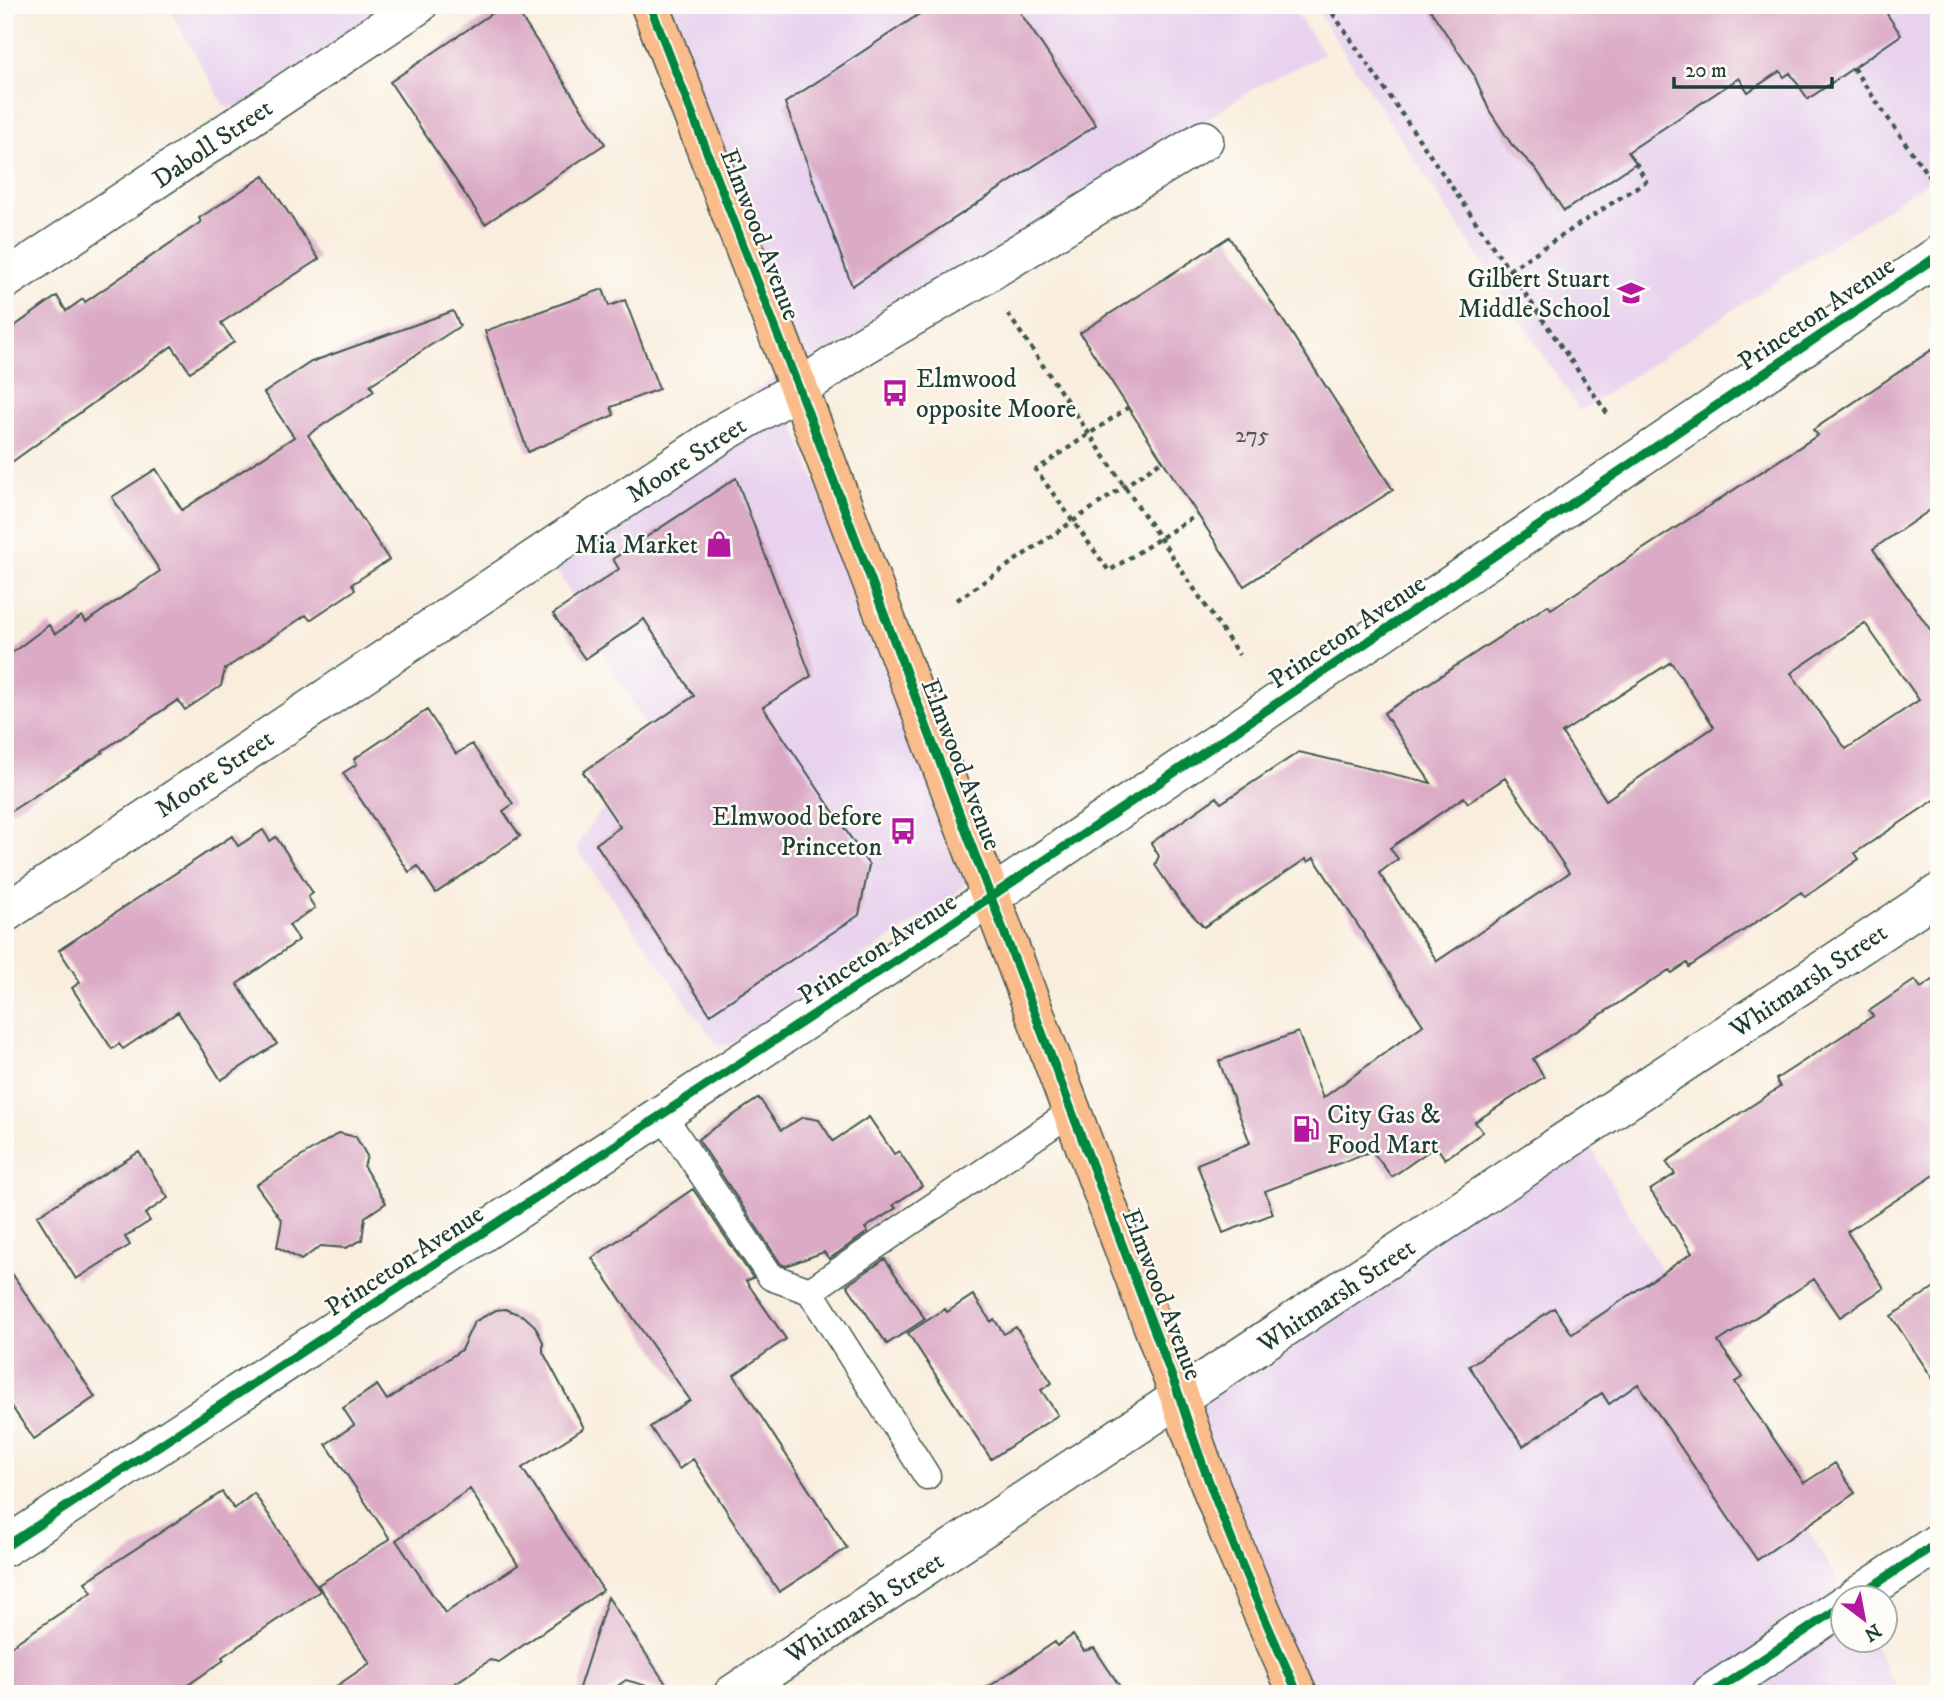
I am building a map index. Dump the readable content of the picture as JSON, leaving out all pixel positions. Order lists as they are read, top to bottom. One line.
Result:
{"streets":{"main road":["Elmwood Avenue"],"street":["Daboll Street","Princeton Avenue","Moore Street","Whitmarsh Street"]},"crossings":[["Elmwood Avenue","Princeton Avenue"],["Elmwood Avenue","Moore Street"],["Elmwood Avenue","Whitmarsh Street"]],"places":{"school or university":["Gilbert Stuart Middle School"],"bus stop":["Elmwood opposite Moore","Elmwood before Princeton"],"shop":["Mia Market"],"fuel station":["City Gas & Food Mart"]},"house_numbers":["275"],"scale_bar":"20 m","north":"bottom right"}
